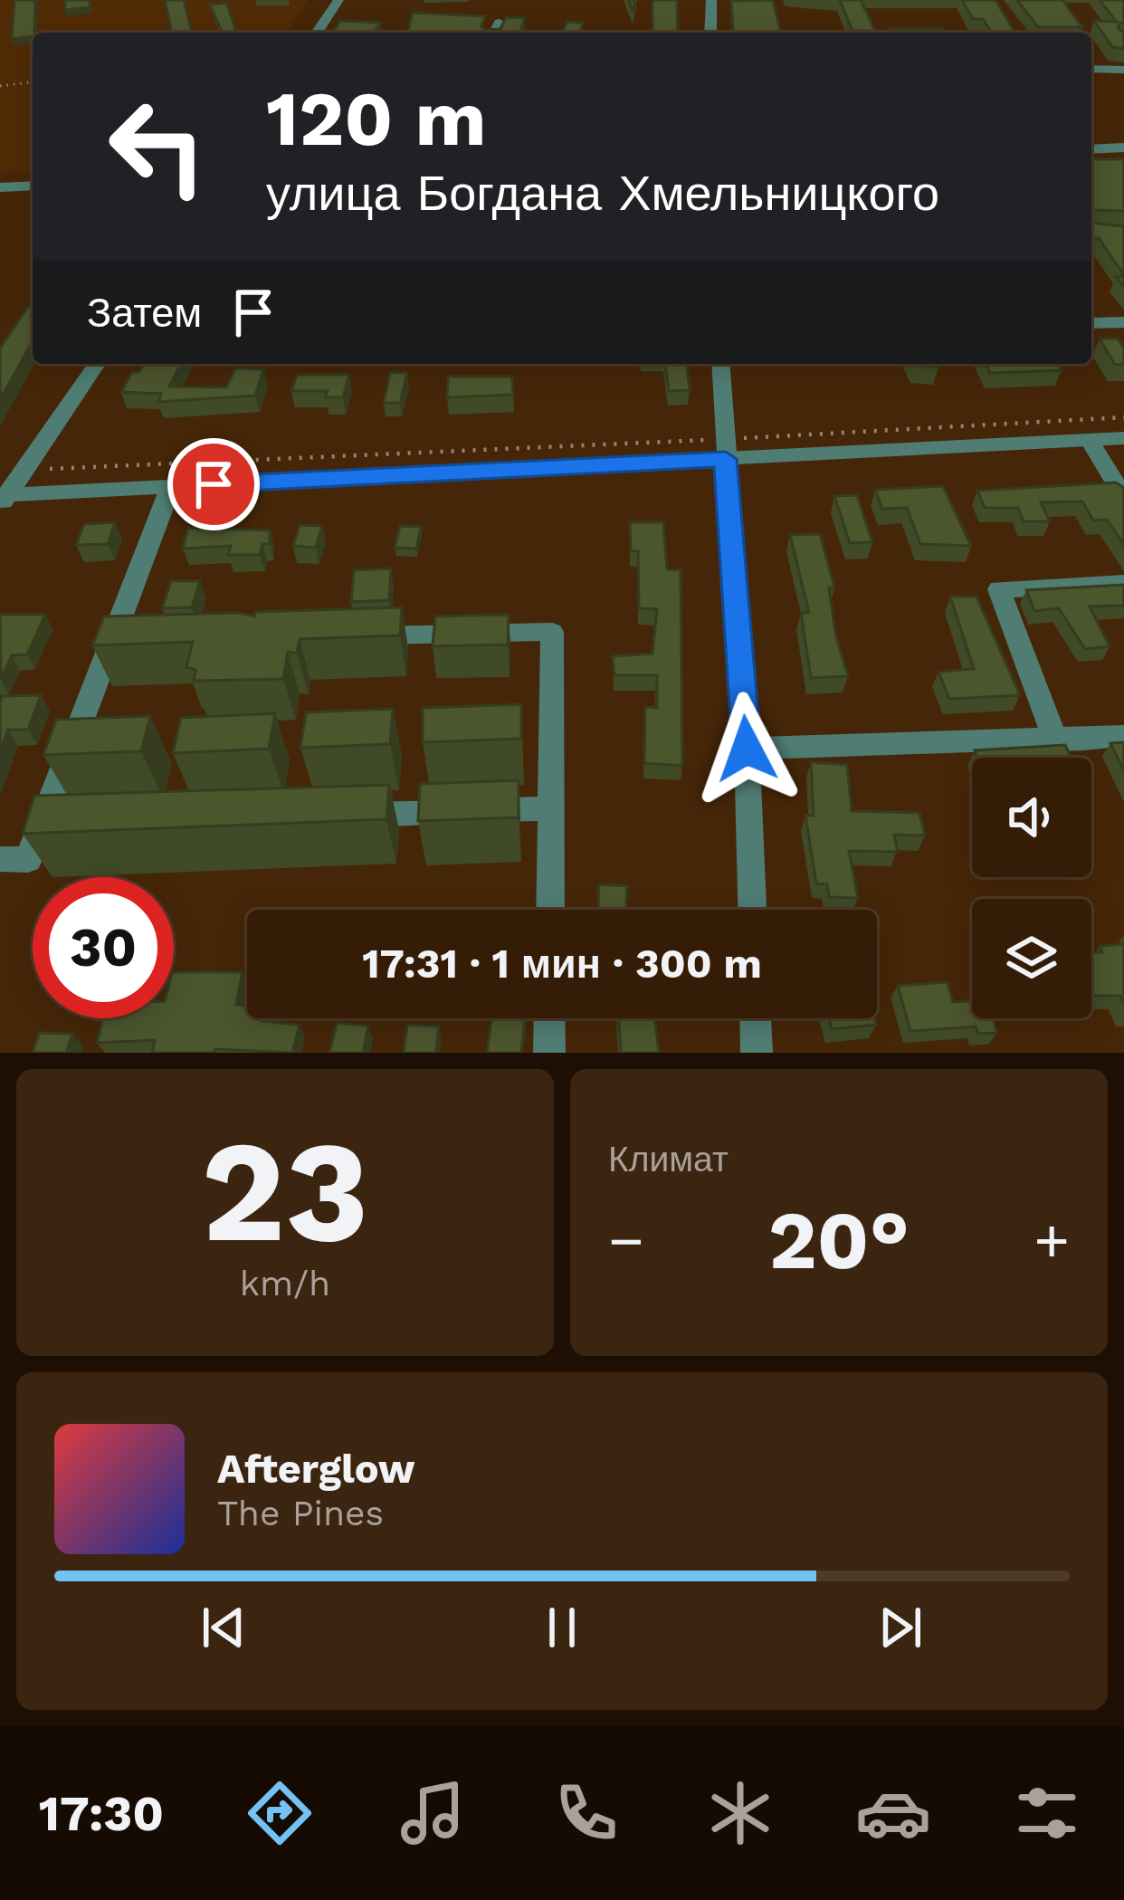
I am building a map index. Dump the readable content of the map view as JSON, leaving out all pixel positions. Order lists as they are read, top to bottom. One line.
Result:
{"page":{"turn":["120 m","улица Богдана Хмельницкого"],"then":"Затем","limit":"30","trip":"17:31 · 1 мин · 300 m","tile":[["23","km/h"],"Климат"],"heat":["−","20°","+"],"song":["Afterglow","The Pines"],"tabs":"17:30"}}
